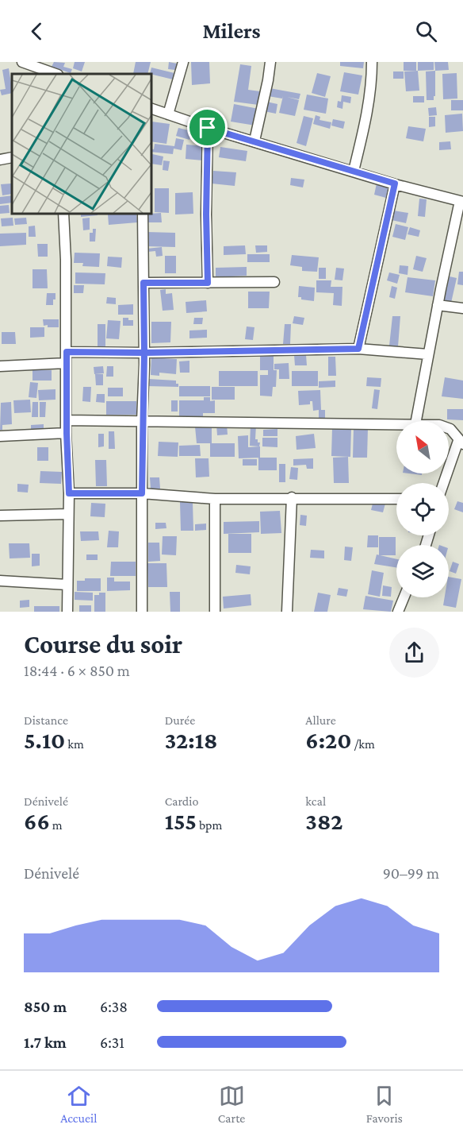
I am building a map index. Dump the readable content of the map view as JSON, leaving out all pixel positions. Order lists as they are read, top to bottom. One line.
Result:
{"north":"top left","page":{"header":"Milers","heading":["Course du soir","18:44 · 6 × 850 m"],"stats":[["Distance","5.10 km"],["Durée","32:18"],["Allure","6:20 /km"],["Dénivelé","66 m"],["Cardio","155 bpm"],["kcal","382"]],"chart":["Dénivelé","90–99 m"],"list":[{"name":"850 m","note":"6:38"},{"name":"1.7 km","note":"6:31"}],"tabs":["Accueil","Carte","Favoris"]}}
